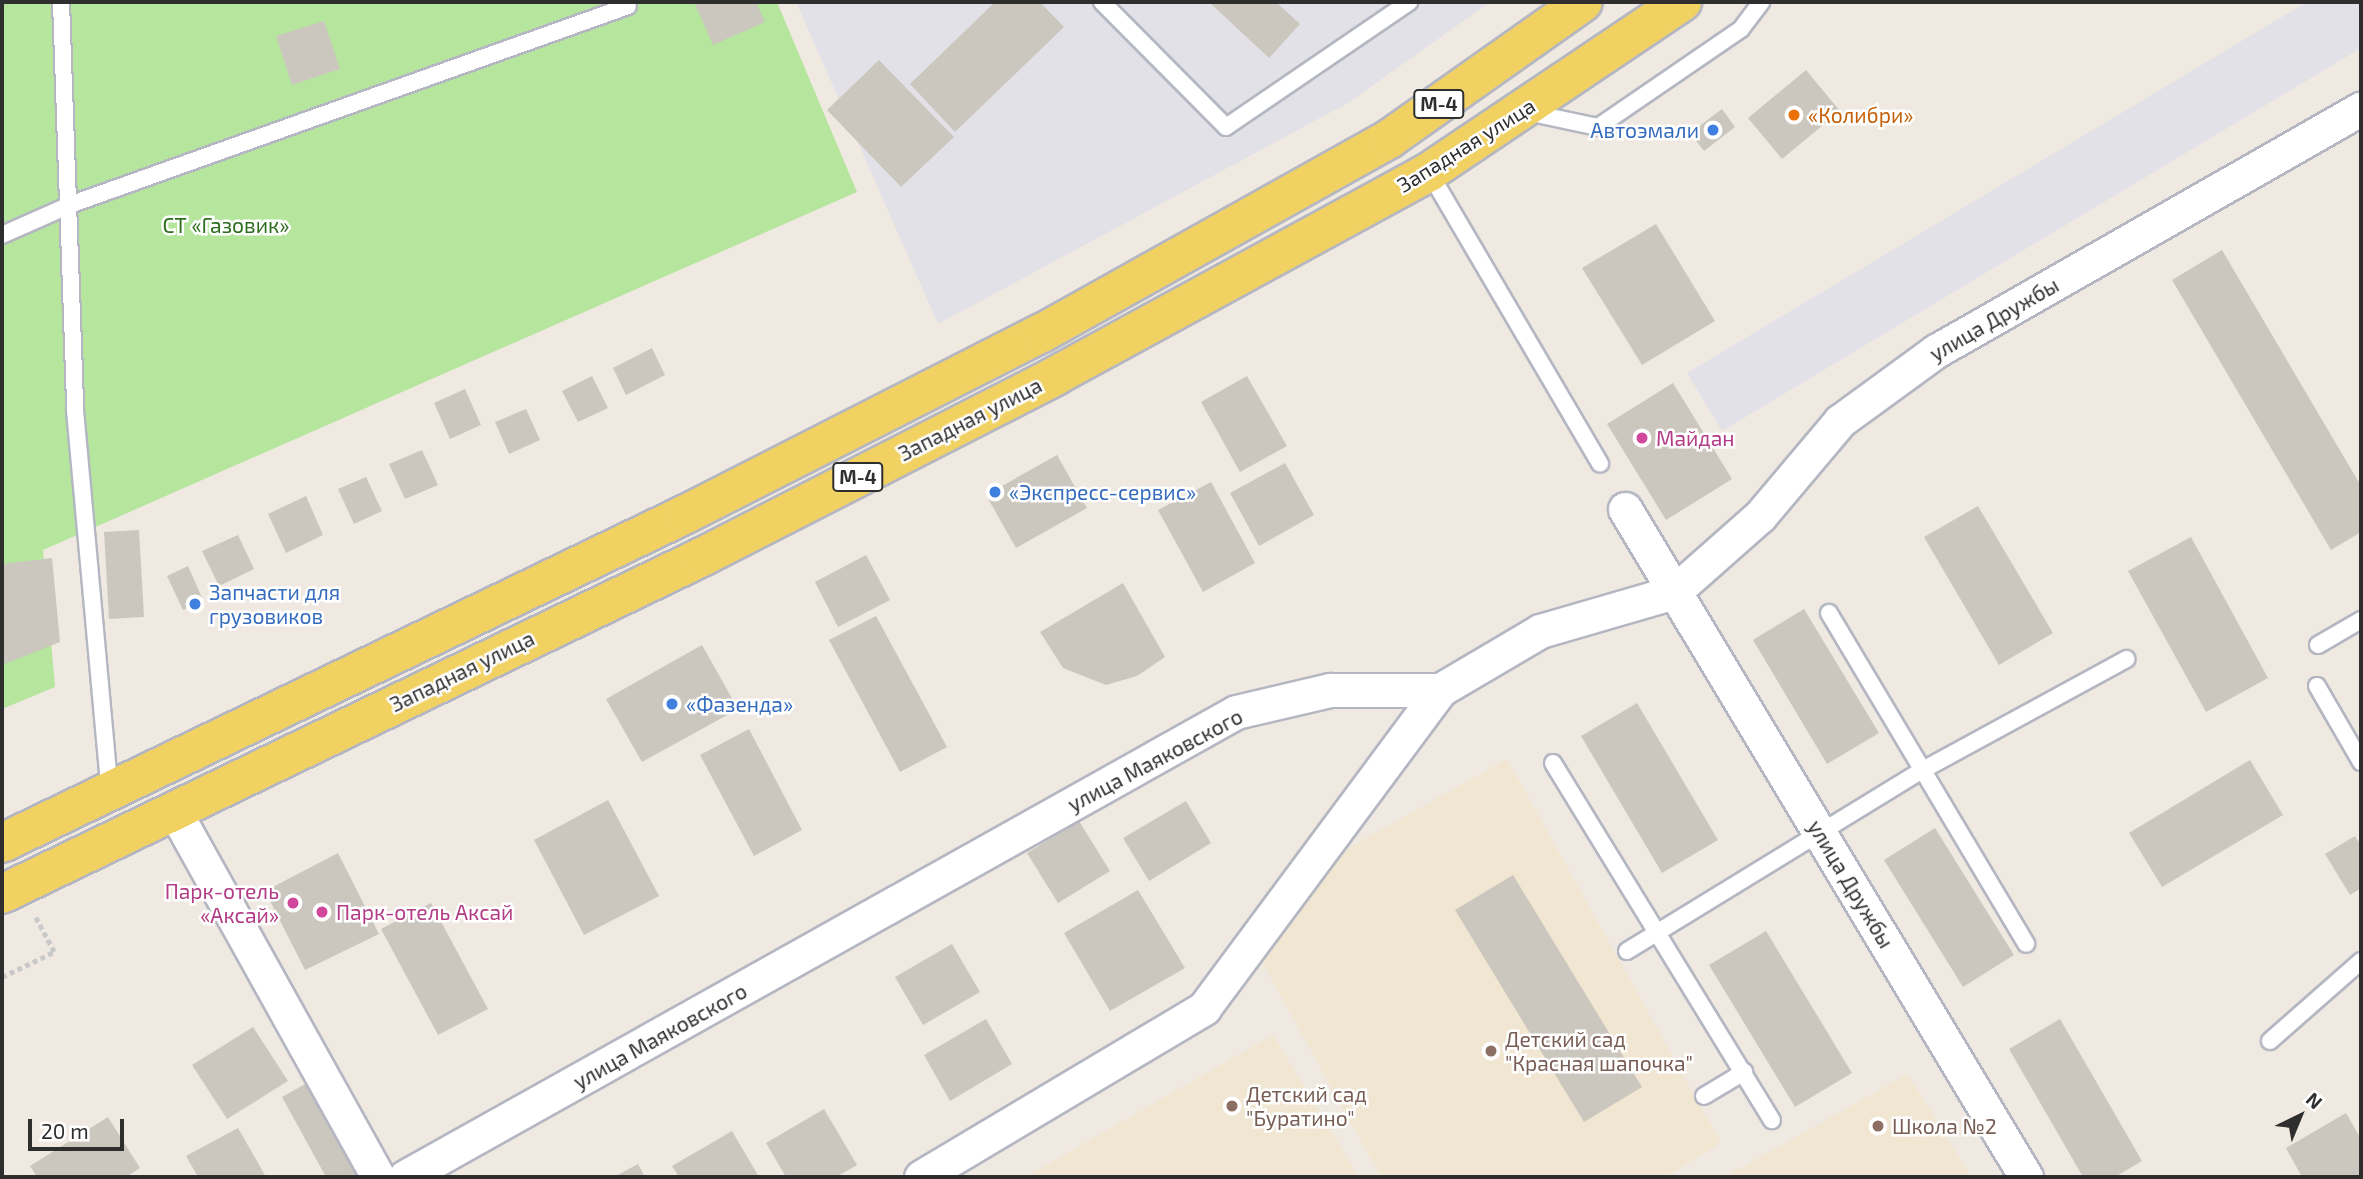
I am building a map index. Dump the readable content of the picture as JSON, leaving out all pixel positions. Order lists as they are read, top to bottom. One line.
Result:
{"streets":{"main road":["М-4","Западная улица"],"street":["улица Дружбы","улица Маяковского"]},"crossings":[["улица Дружбы","улица Маяковского"]],"parks":["СТ «Газовик»"],"places":["«Колибри»","Автоэмали","Майдан","«Экспресс-сервис»","Запчасти для грузовиков","«Фазенда»","Парк-отель «Аксай»","Парк-отель Аксай","Детский сад \"Красная шапочка\"","Детский сад \"Буратино\"","Школа №2"],"scale_bar":"20 m","north":"top right"}
